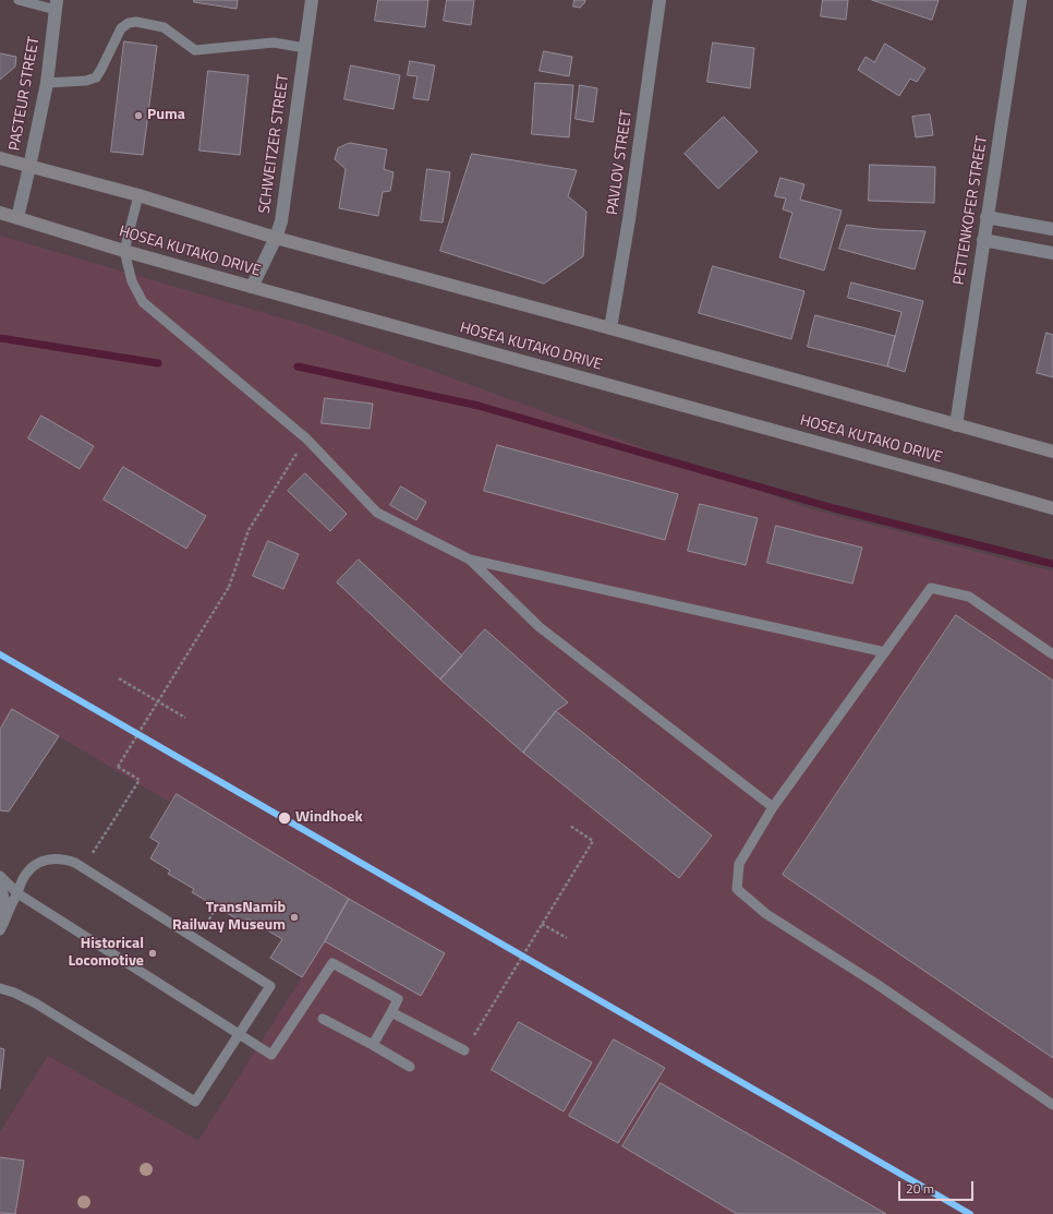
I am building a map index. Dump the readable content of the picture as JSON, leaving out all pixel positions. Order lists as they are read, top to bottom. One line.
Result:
{"streets":{"main road":["HOSEA KUTAKO DRIVE"],"street":["PASTEUR STREET","SCHWEITZER STREET","PAVLOV STREET","PETTENKOFER STREET"]},"crossings":[["PASTEUR STREET","HOSEA KUTAKO DRIVE"],["SCHWEITZER STREET","HOSEA KUTAKO DRIVE"]],"places":["Puma","Windhoek","TransNamib Railway Museum","Historical Locomotive"],"scale_bar":"20 m"}
